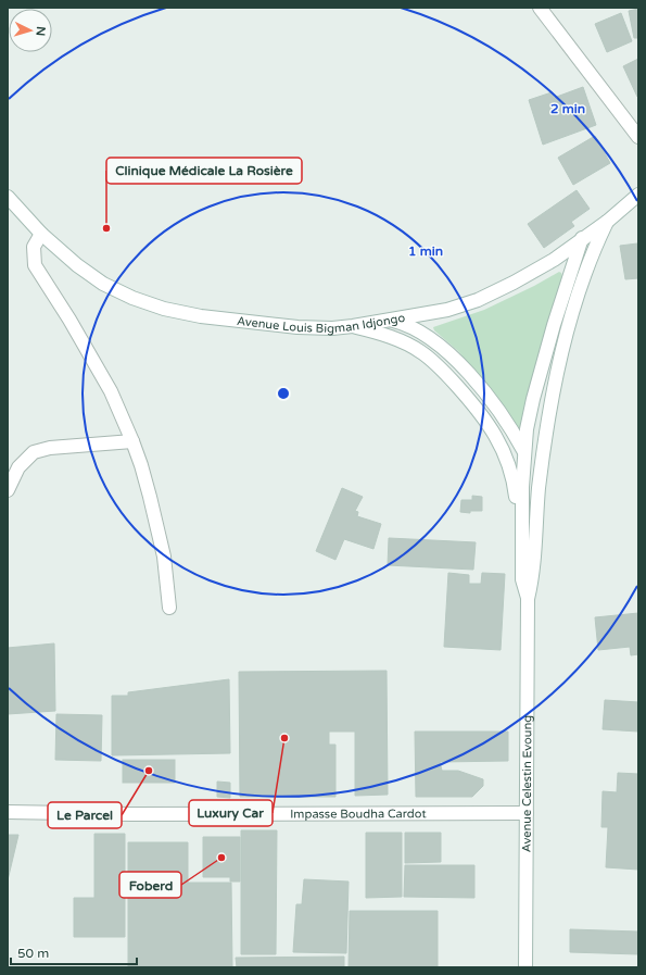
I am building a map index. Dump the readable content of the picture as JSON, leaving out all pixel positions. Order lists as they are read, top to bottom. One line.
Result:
{"streets":{"street":["Avenue Louis Bigman Idjongo","Avenue Celestin Evoung","Impasse Boudha Cardot"]},"crossings":[["Avenue Celestin Evoung","Impasse Boudha Cardot"]],"places":["Clinique Médicale La Rosière","Luxury Car","Le Parcel","Foberd"],"scale_bar":"50 m","north":"right","rings":["2 min","1 min"]}
